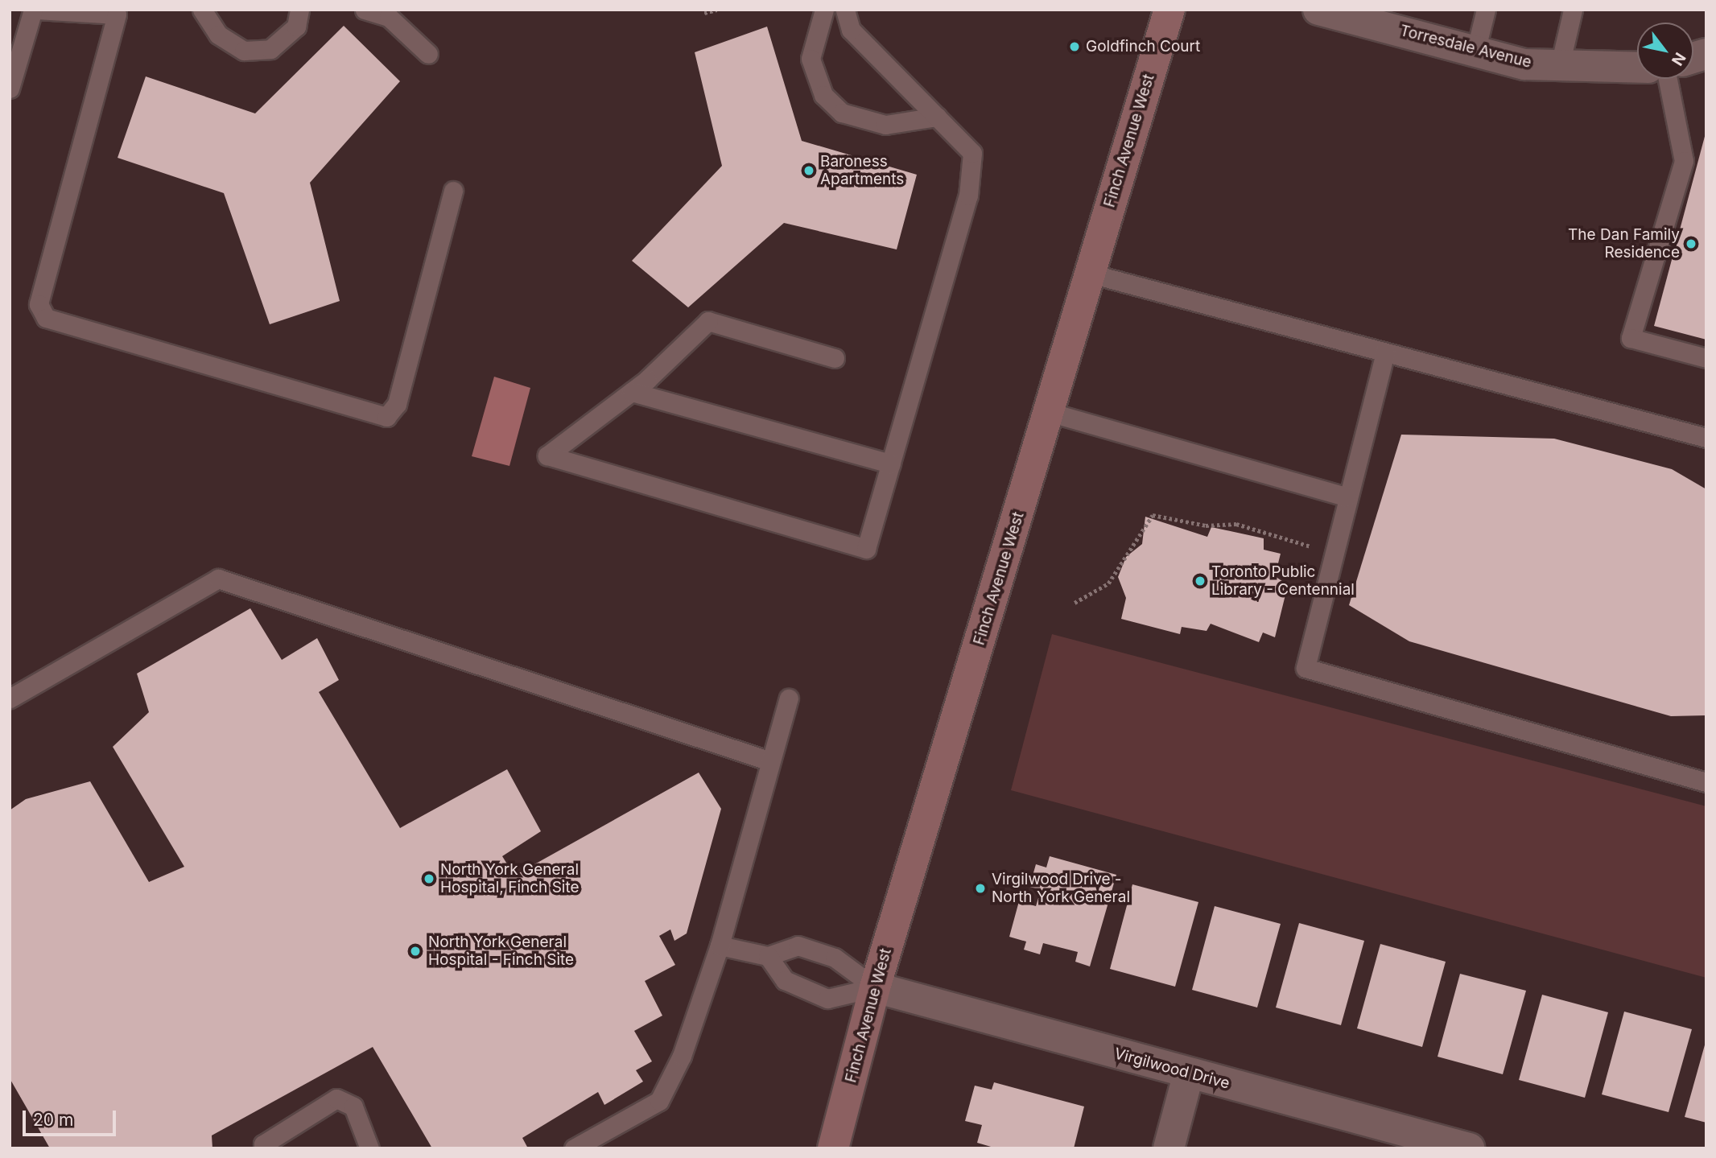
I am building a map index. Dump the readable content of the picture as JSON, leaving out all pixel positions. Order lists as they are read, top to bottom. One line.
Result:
{"streets":{"main road":["Finch Avenue West"],"street":["Torresdale Avenue","Virgilwood Drive"]},"crossings":[["Finch Avenue West","Virgilwood Drive"]],"places":["Goldfinch Court","Baroness Apartments","The Dan Family Residence","Toronto Public Library - Centennial","North York General Hospital, Finch Site","Virgilwood Drive - North York General","North York General Hospital - Finch Site"],"scale_bar":"20 m","north":"bottom right"}
